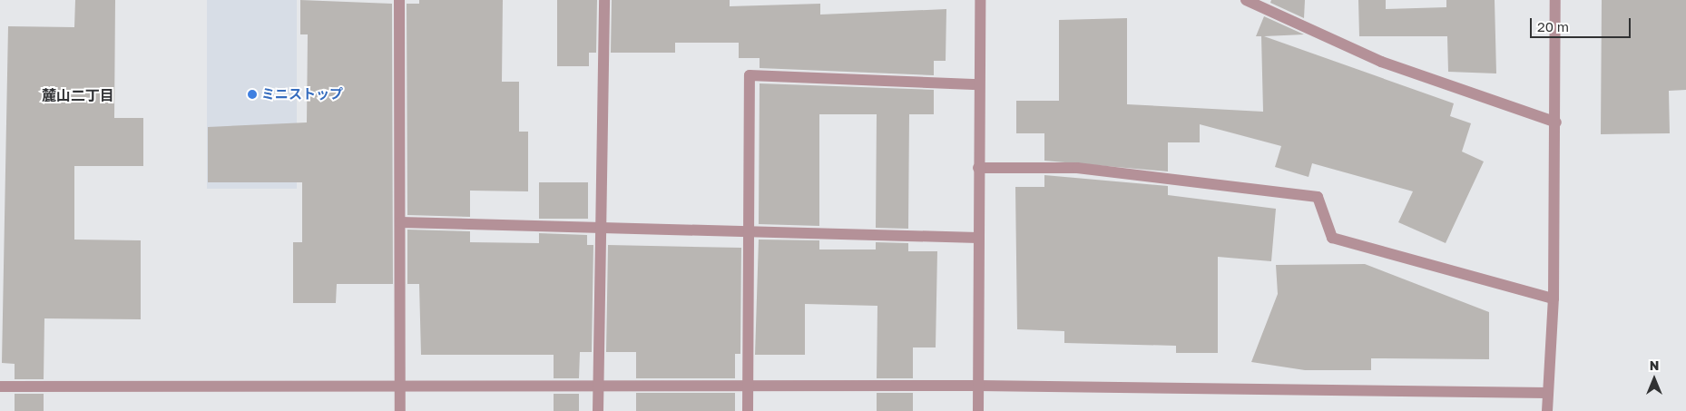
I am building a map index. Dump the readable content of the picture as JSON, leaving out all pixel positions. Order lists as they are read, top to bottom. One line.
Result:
{"districts":["麓山二丁目"],"places":["ミニストップ"],"scale_bar":"20 m","north":"top"}
